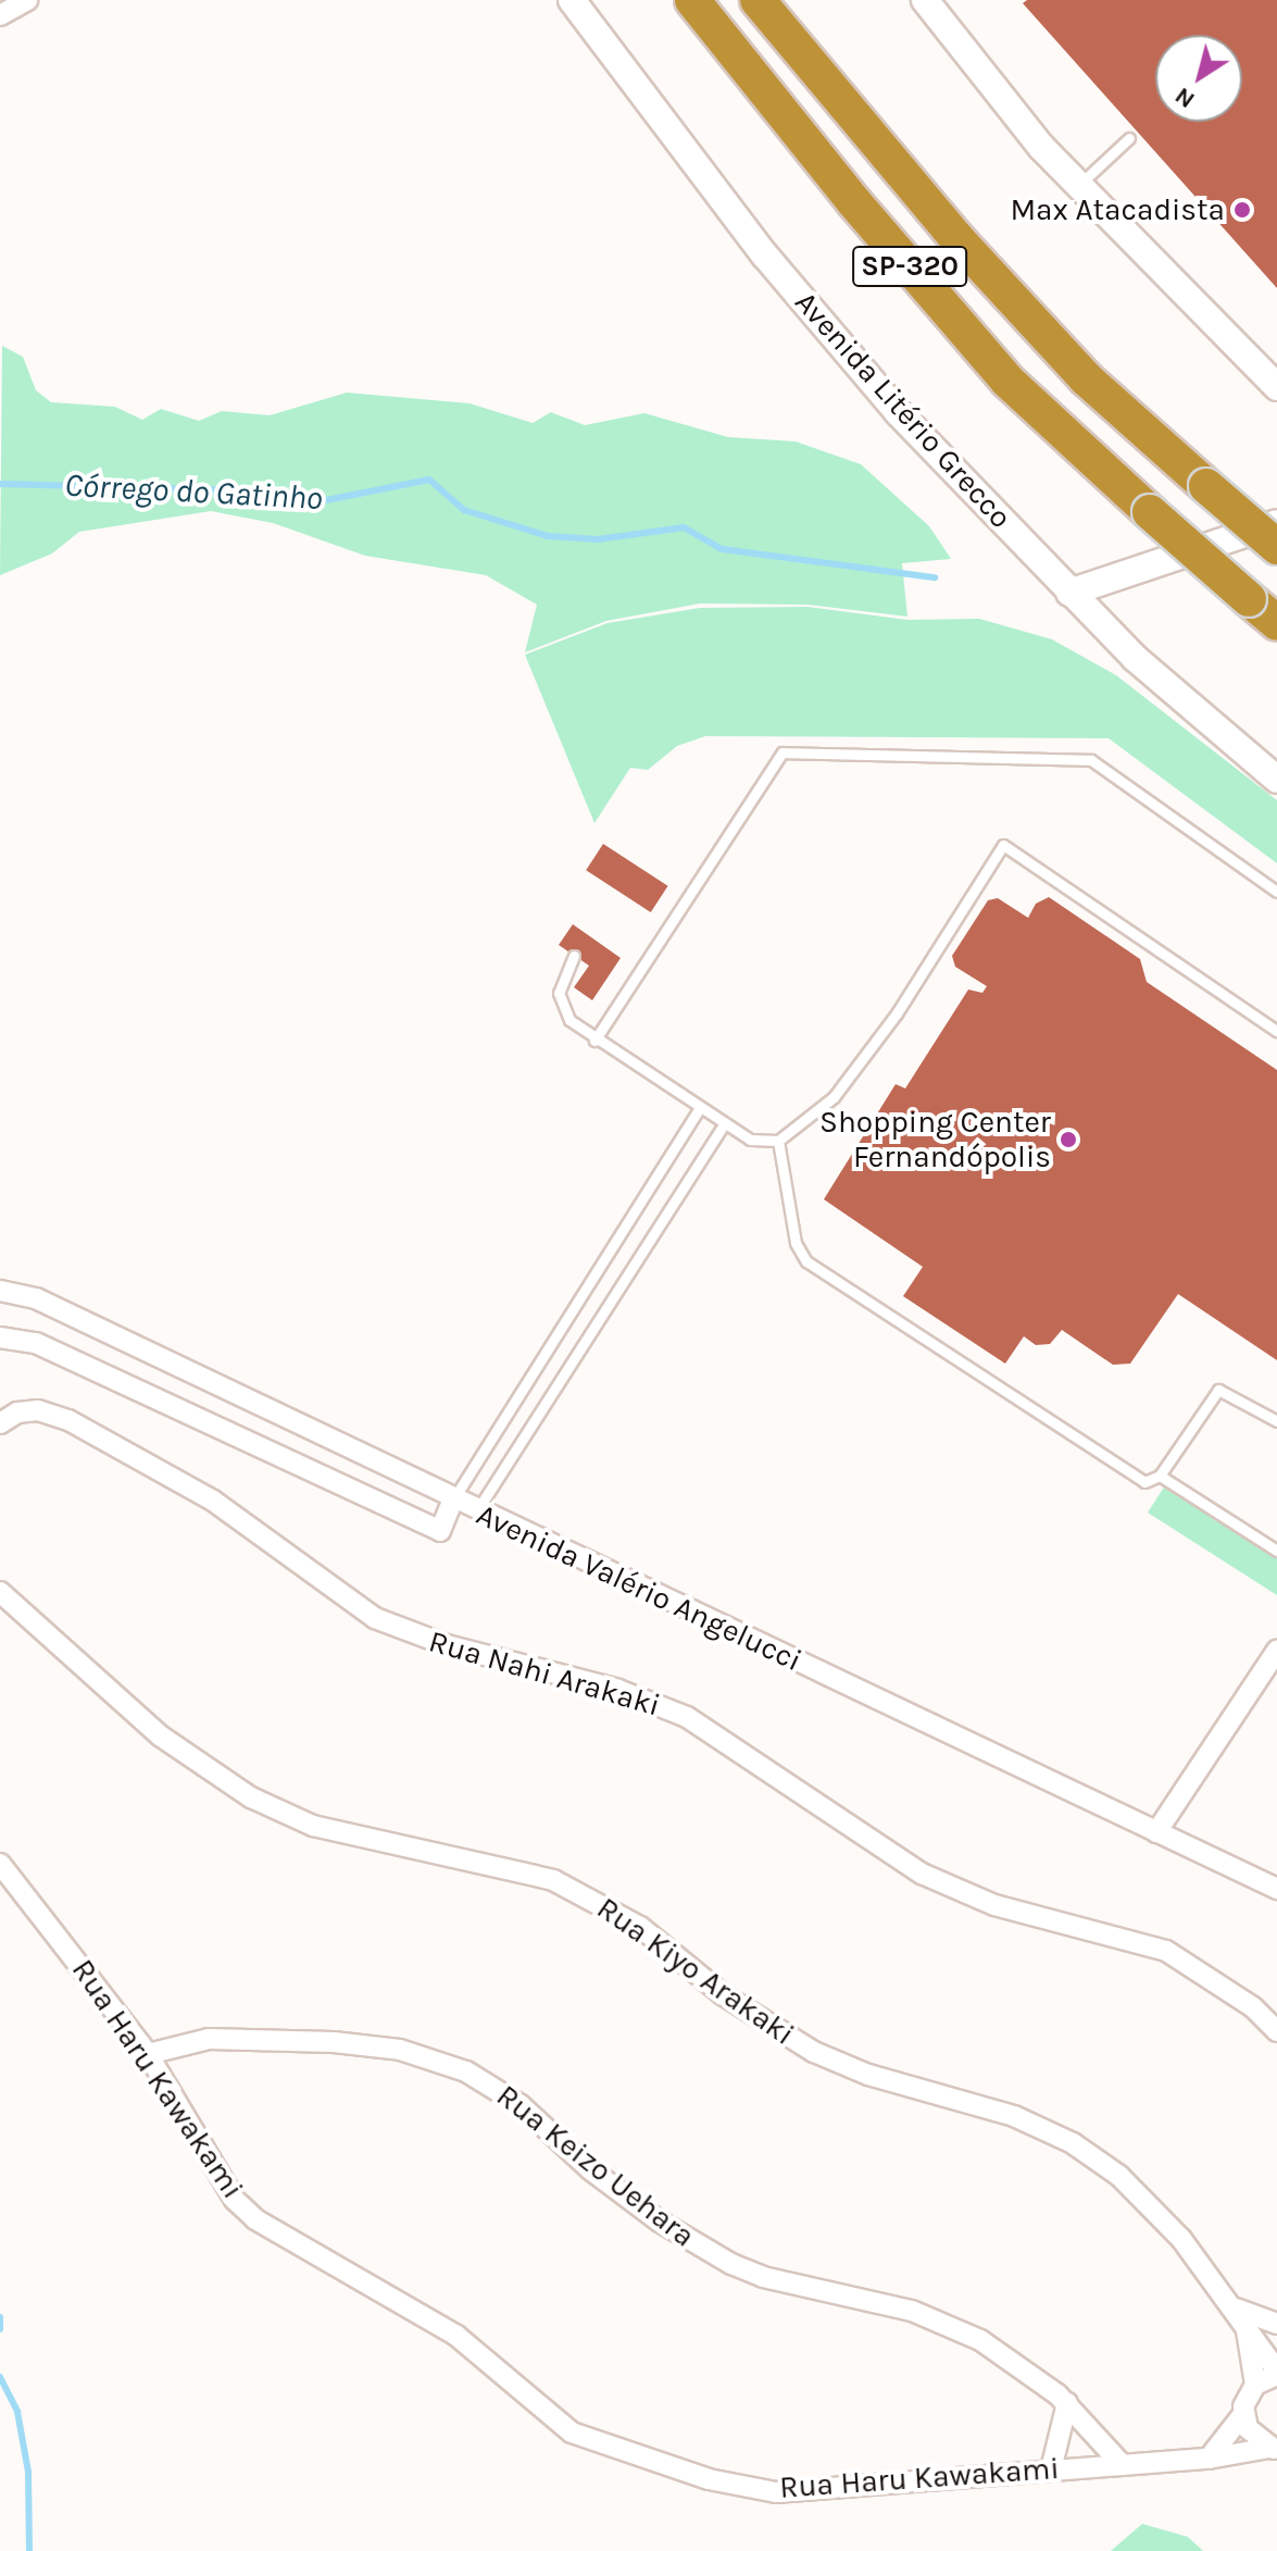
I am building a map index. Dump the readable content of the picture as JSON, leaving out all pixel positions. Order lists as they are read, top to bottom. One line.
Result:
{"streets":{"highway":["SP-320"],"main road":["Avenida Litério Grecco"],"street":["Avenida Valério Angelucci","Rua Nahi Arakaki","Rua Kiyo Arakaki","Rua Haru Kawakami","Rua Keizo Uehara"]},"crossings":[["Rua Haru Kawakami","Rua Keizo Uehara"]],"water":["Córrego do Gatinho"],"places":["Max Atacadista","Shopping Center Fernandópolis"],"north":"bottom left"}
